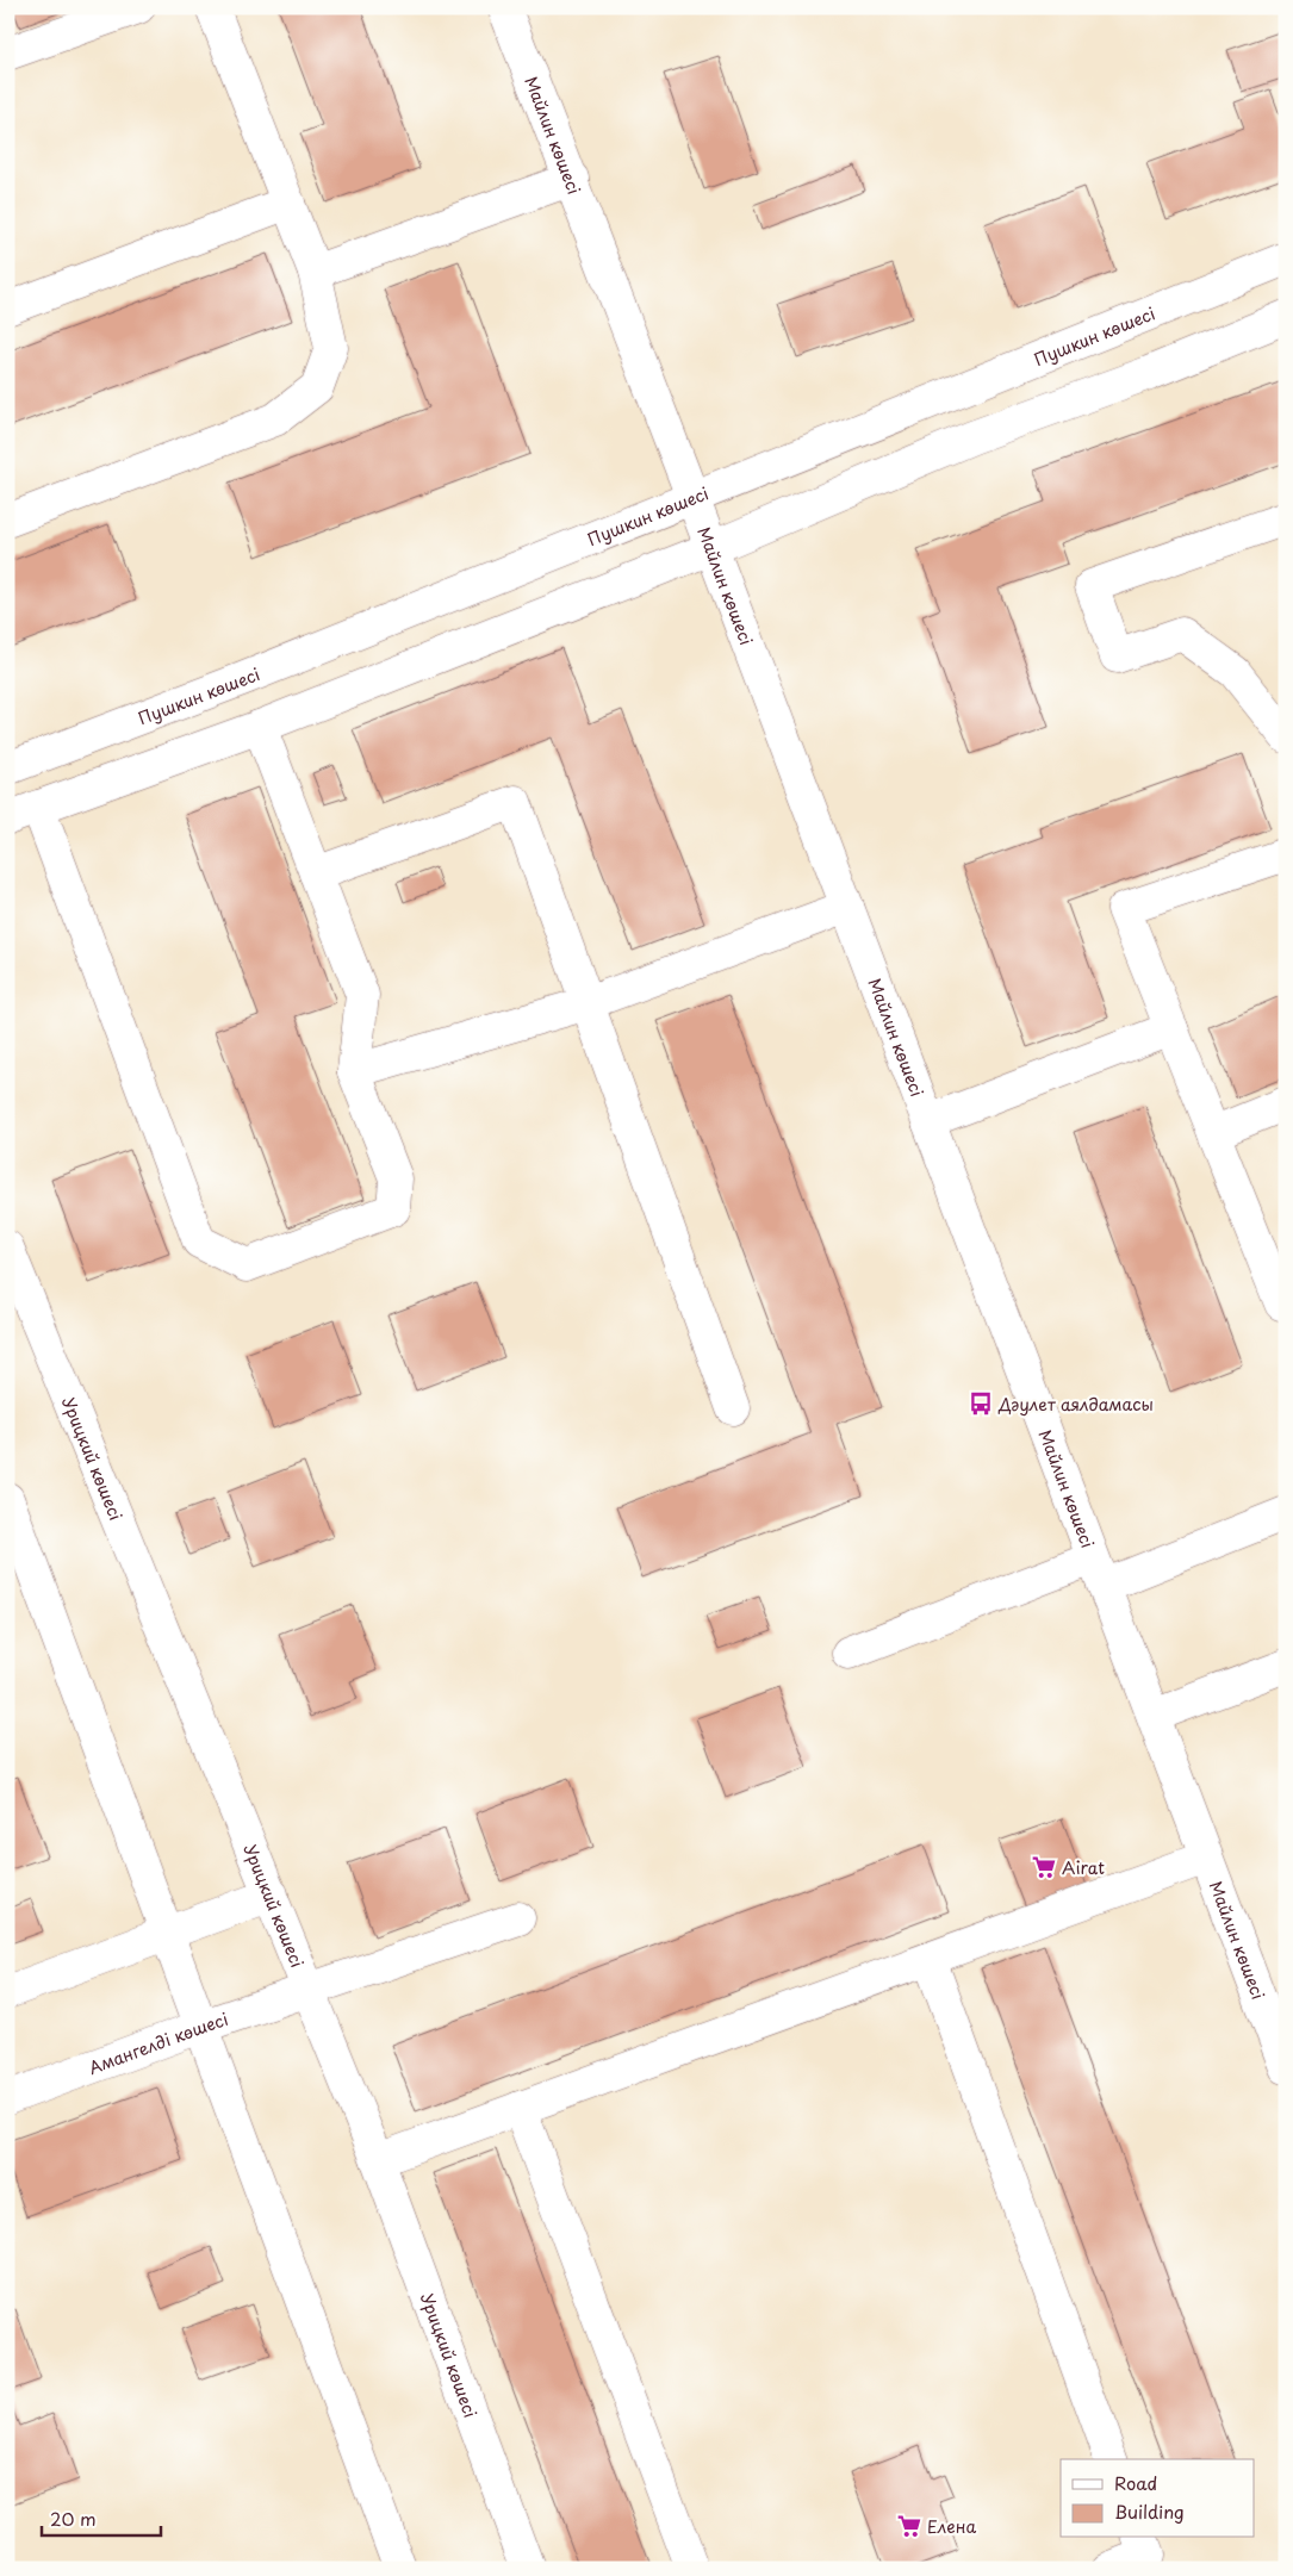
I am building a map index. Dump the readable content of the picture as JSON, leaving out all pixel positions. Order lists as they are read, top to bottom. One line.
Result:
{"streets":{"street":["Майлин көшесі","Пушкин көшесі","Урицкий көшесі","Амангелді көшесі"]},"crossings":[["Майлин көшесі","Пушкин көшесі"],["Урицкий көшесі","Амангелді көшесі"]],"places":{"bus stop":["Дәулет аялдамасы"],"supermarket":["Airat","Елена"]},"legend":["Road","Building"],"scale_bar":"20 m"}
